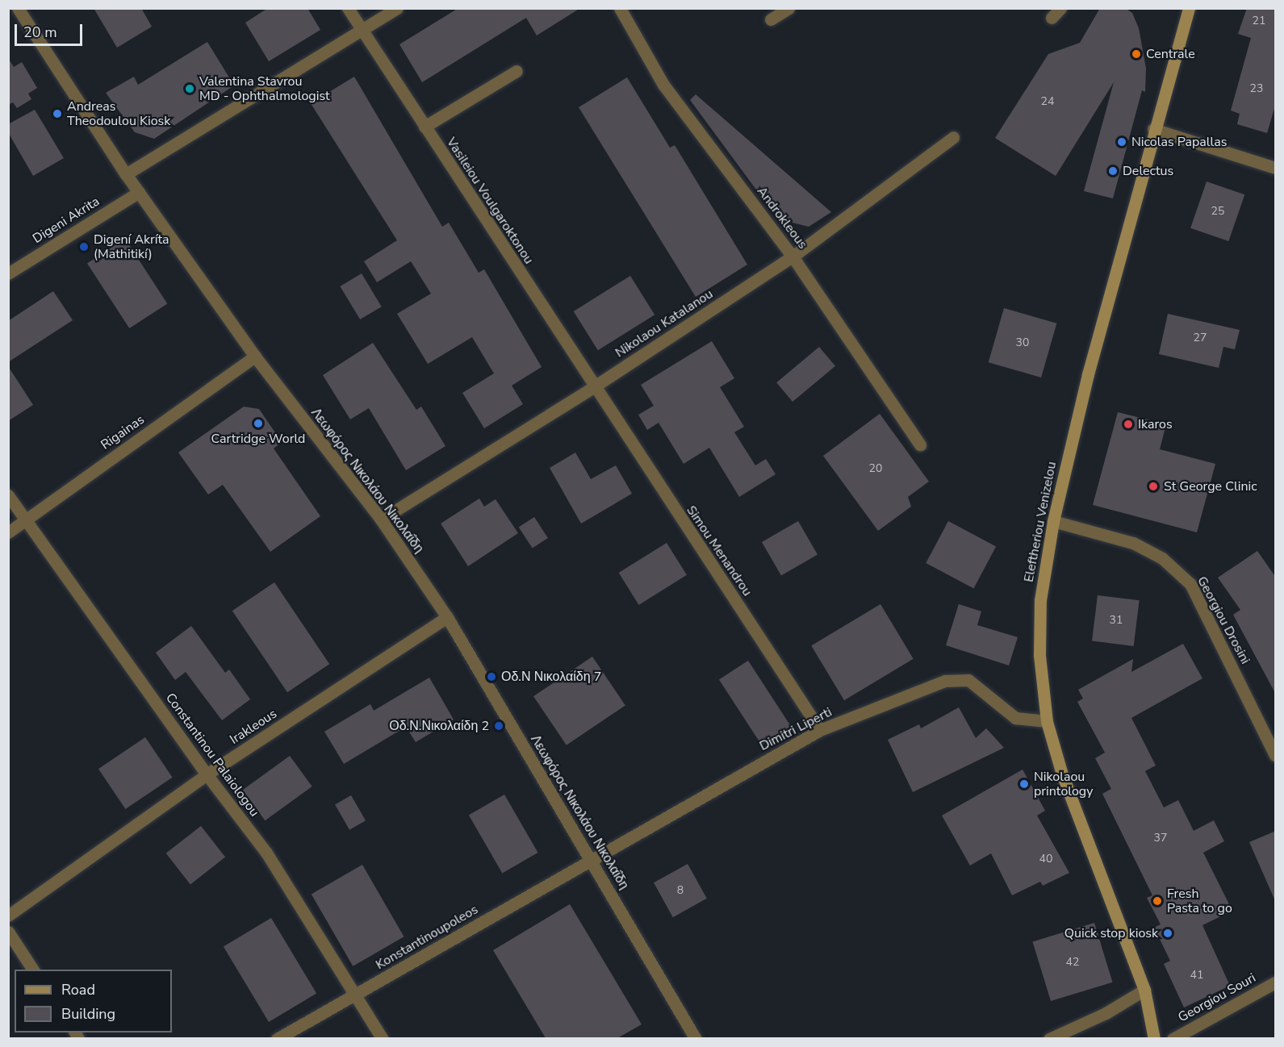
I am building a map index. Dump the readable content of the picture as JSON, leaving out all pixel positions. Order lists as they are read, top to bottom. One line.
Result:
{"streets":{"main road":["Eleftheriou Venizelou"],"street":["Vasileiou Voulgaroktonou","Androkleous","Digeni Akrita","Nikolaou Katalanou","Rigainas","Λεωφόρος Νικολάου Νικολαΐδη","Simou Menandrou","Georgiou Drosini","Irakleous","Dimitri Liperti","Constantinou Palaiologou","Konstantinoupoleos","Georgiou Souri"]},"crossings":[["Vasileiou Voulgaroktonou","Nikolaou Katalanou"],["Vasileiou Voulgaroktonou","Simou Menandrou"],["Androkleous","Nikolaou Katalanou"],["Digeni Akrita","Λεωφόρος Νικολάου Νικολαΐδη"],["Nikolaou Katalanou","Λεωφόρος Νικολάου Νικολαΐδη"],["Nikolaou Katalanou","Simou Menandrou"],["Rigainas","Λεωφόρος Νικολάου Νικολαΐδη"],["Rigainas","Constantinou Palaiologou"],["Λεωφόρος Νικολάου Νικολαΐδη","Irakleous"],["Λεωφόρος Νικολάου Νικολαΐδη","Dimitri Liperti"],["Λεωφόρος Νικολάου Νικολαΐδη","Konstantinoupoleos"],["Eleftheriou Venizelou","Georgiou Drosini"],["Eleftheriou Venizelou","Dimitri Liperti"],["Simou Menandrou","Dimitri Liperti"],["Irakleous","Constantinou Palaiologou"],["Dimitri Liperti","Konstantinoupoleos"],["Constantinou Palaiologou","Konstantinoupoleos"]],"places":["Centrale","Valentina Stavrou MD - Ophthalmologist","Andreas Theodoulou Kiosk","Nicolas Papallas","Delectus","Digení Akríta (Mathitikí)","Cartridge World","Ikaros","St George Clinic","Οδ.Ν Νικολαίδη 7","Οδ.Ν.Νικολαίδη 2","Nikolaou printology","Fresh Pasta to go","Quick stop kiosk"],"house_numbers":["21","23","24","25","27","30","20","31","37","40","8","42","41"],"legend":["Road","Building"],"scale_bar":"20 m"}
